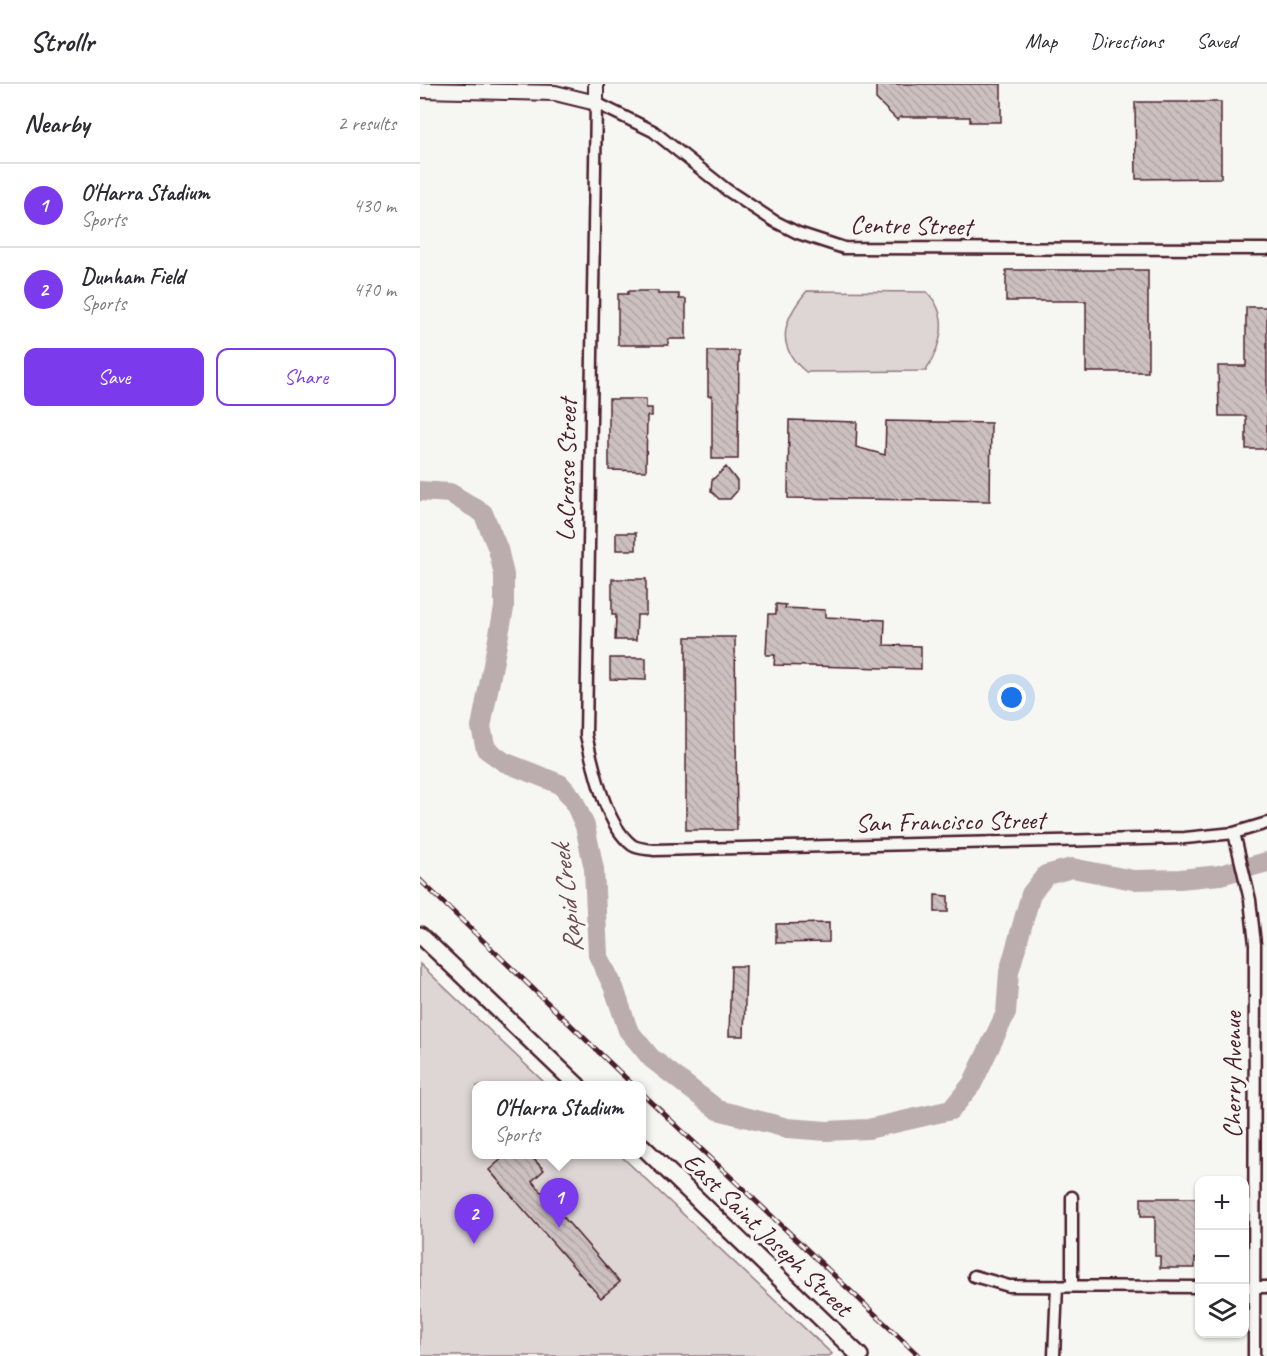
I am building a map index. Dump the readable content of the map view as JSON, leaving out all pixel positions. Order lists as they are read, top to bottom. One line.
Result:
{"streets":{"main road":["East Saint Joseph Street"],"street":["Centre Street","LaCrosse Street","San Francisco Street","Cherry Avenue"]},"crossings":[["Centre Street","LaCrosse Street"],["LaCrosse Street","San Francisco Street"],["San Francisco Street","Cherry Avenue"]],"water":["Rapid Creek"],"page":{"header":"Strollr","nav":["Map","Directions","Saved"],"heading":["Nearby","2 results"],"list":[{"mark":"1","name":"O'Harra Stadium","note":"Sports","value":"430 m"},{"mark":"2","name":"Dunham Field","note":"Sports","value":"470 m"}],"buttons":["Save","Share"],"popup":["O'Harra Stadium","Sports"],"map_buttons":["+","−"],"pins":["1","2"]}}
